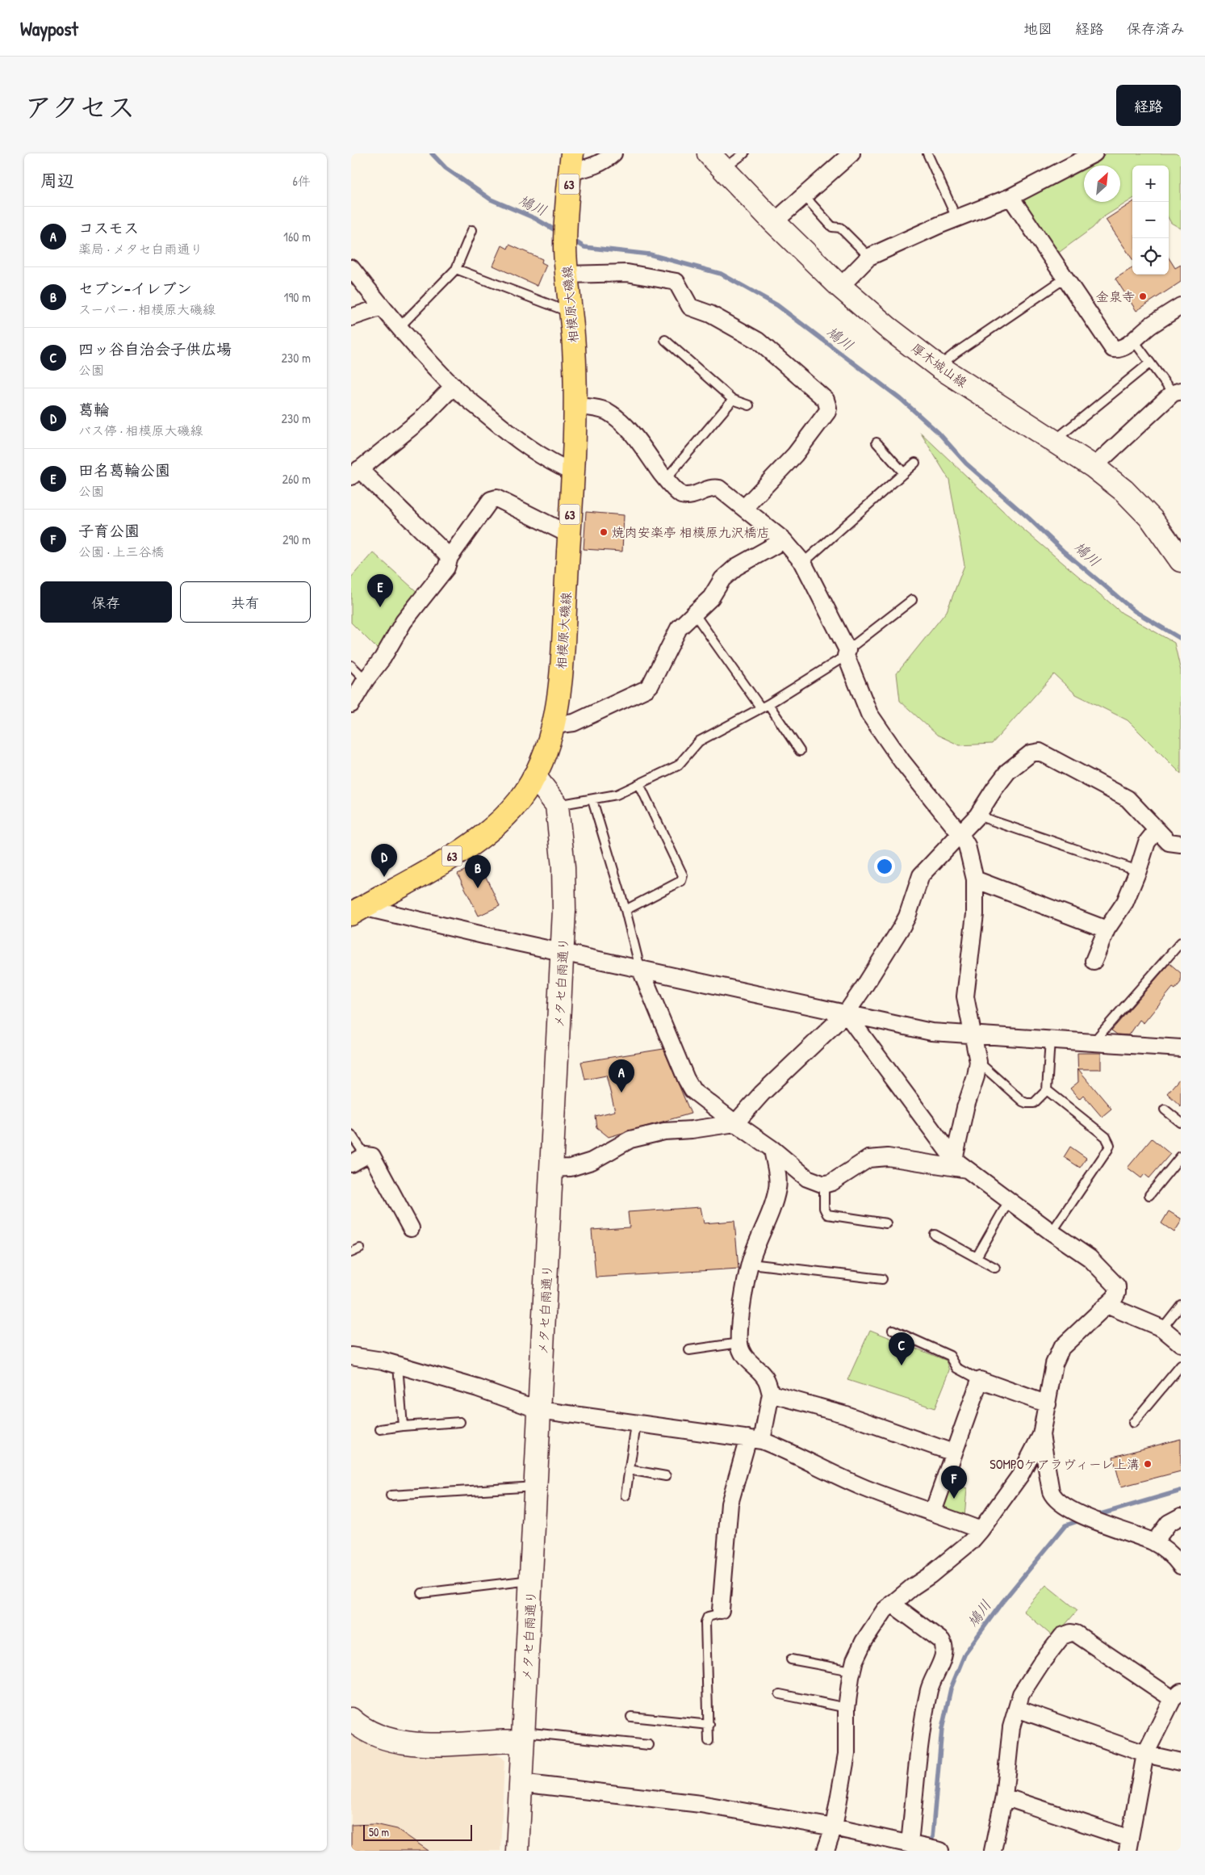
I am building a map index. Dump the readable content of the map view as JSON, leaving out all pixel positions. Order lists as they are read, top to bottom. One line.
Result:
{"streets":{"main road":["63","相模原大磯線"],"street":["厚木城山線","メタセ白雨通り"]},"water":["鳩川"],"places":["金泉寺","焼肉安楽亭 相模原九沢橋店","SOMPOケアラヴィーレ上溝"],"scale_bar":"50 m","north":"top right","page":{"header":"Waypost","nav":["地図","経路","保存済み"],"title":"アクセス","buttons":["経路",["保存","共有"]],"heading":["周辺","6件"],"map_buttons":["+","−"],"list":[{"mark":"A","name":"コスモス","note":"薬局 · メタセ白雨通り","value":"160 m"},{"mark":"B","name":"セブン-イレブン","note":"スーパー · 相模原大磯線","value":"190 m"},{"mark":"C","name":"四ッ谷自治会子供広場","note":"公園","value":"230 m"},{"mark":"D","name":"葛輪","note":"バス停 · 相模原大磯線","value":"230 m"},{"mark":"E","name":"田名葛輪公園","note":"公園","value":"260 m"},{"mark":"F","name":"子育公園","note":"公園 · 上三谷橋","value":"290 m"}],"pins":["E","D","B","A","C","F"],"scale":"50 m"}}
